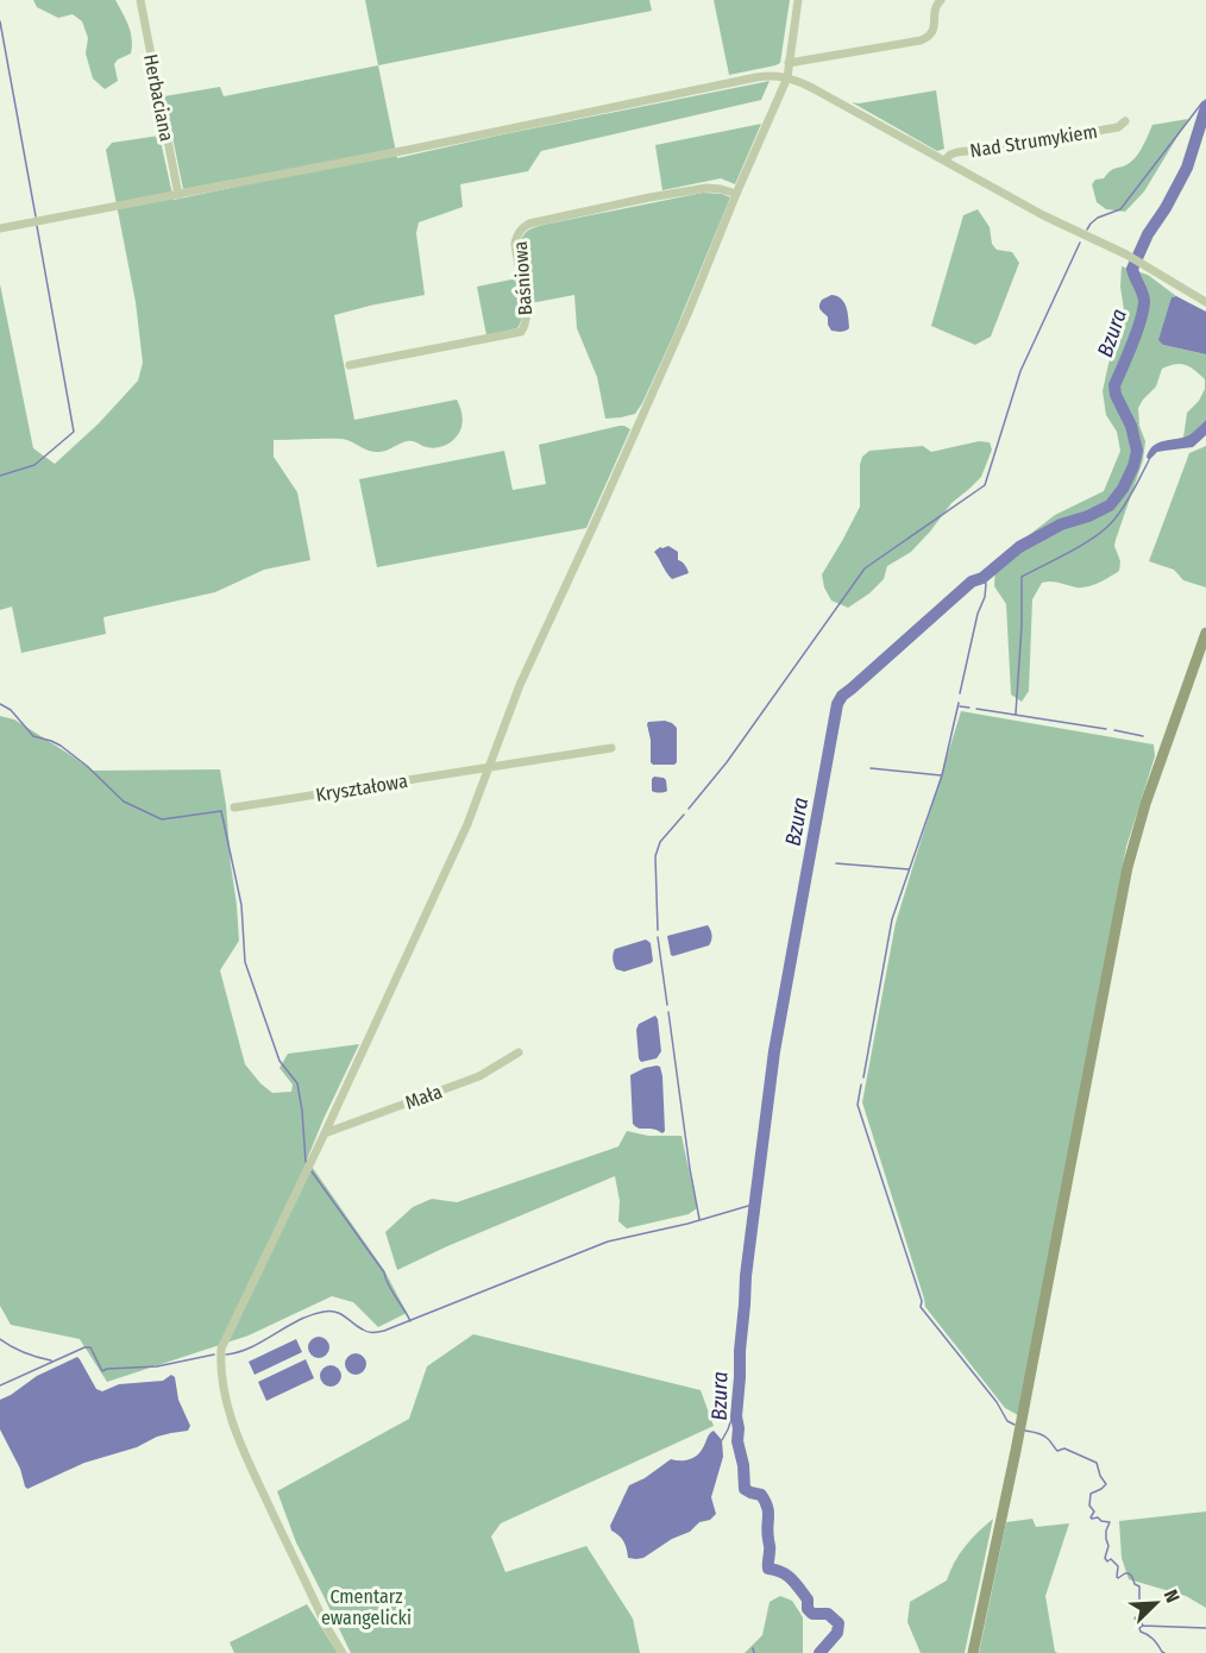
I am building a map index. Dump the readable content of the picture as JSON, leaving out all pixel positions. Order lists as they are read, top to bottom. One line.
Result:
{"streets":{"street":["Herbaciana","Nad Strumykiem","Baśniowa","Kryształowa","Mała"]},"water":["Bzura"],"parks":["Cmentarz ewangelicki"],"north":"top right"}
